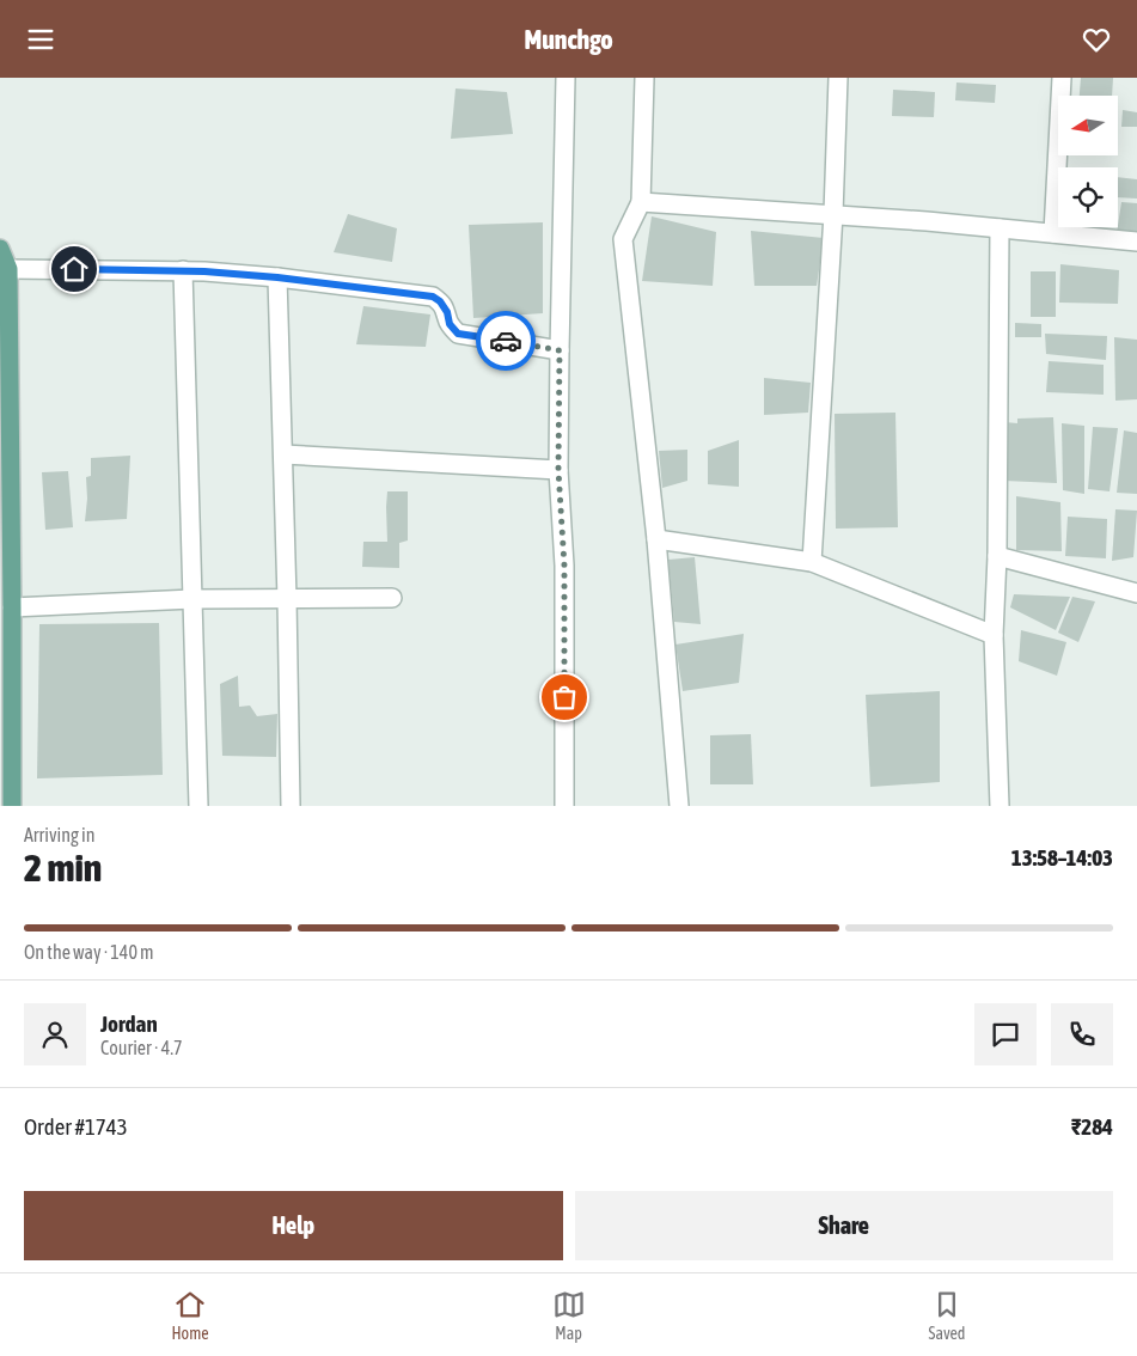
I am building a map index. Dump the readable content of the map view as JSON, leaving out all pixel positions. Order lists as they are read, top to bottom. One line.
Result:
{"north":"left","page":{"header":"Munchgo","heading":["2 min","Arriving in","13:58–14:03"],"panel":["Jordan","Courier · 4.7","Order #1743","₹284"],"bar":"On the way · 140 m","buttons":["Help","Share"],"tabs":["Home","Map","Saved"]}}
